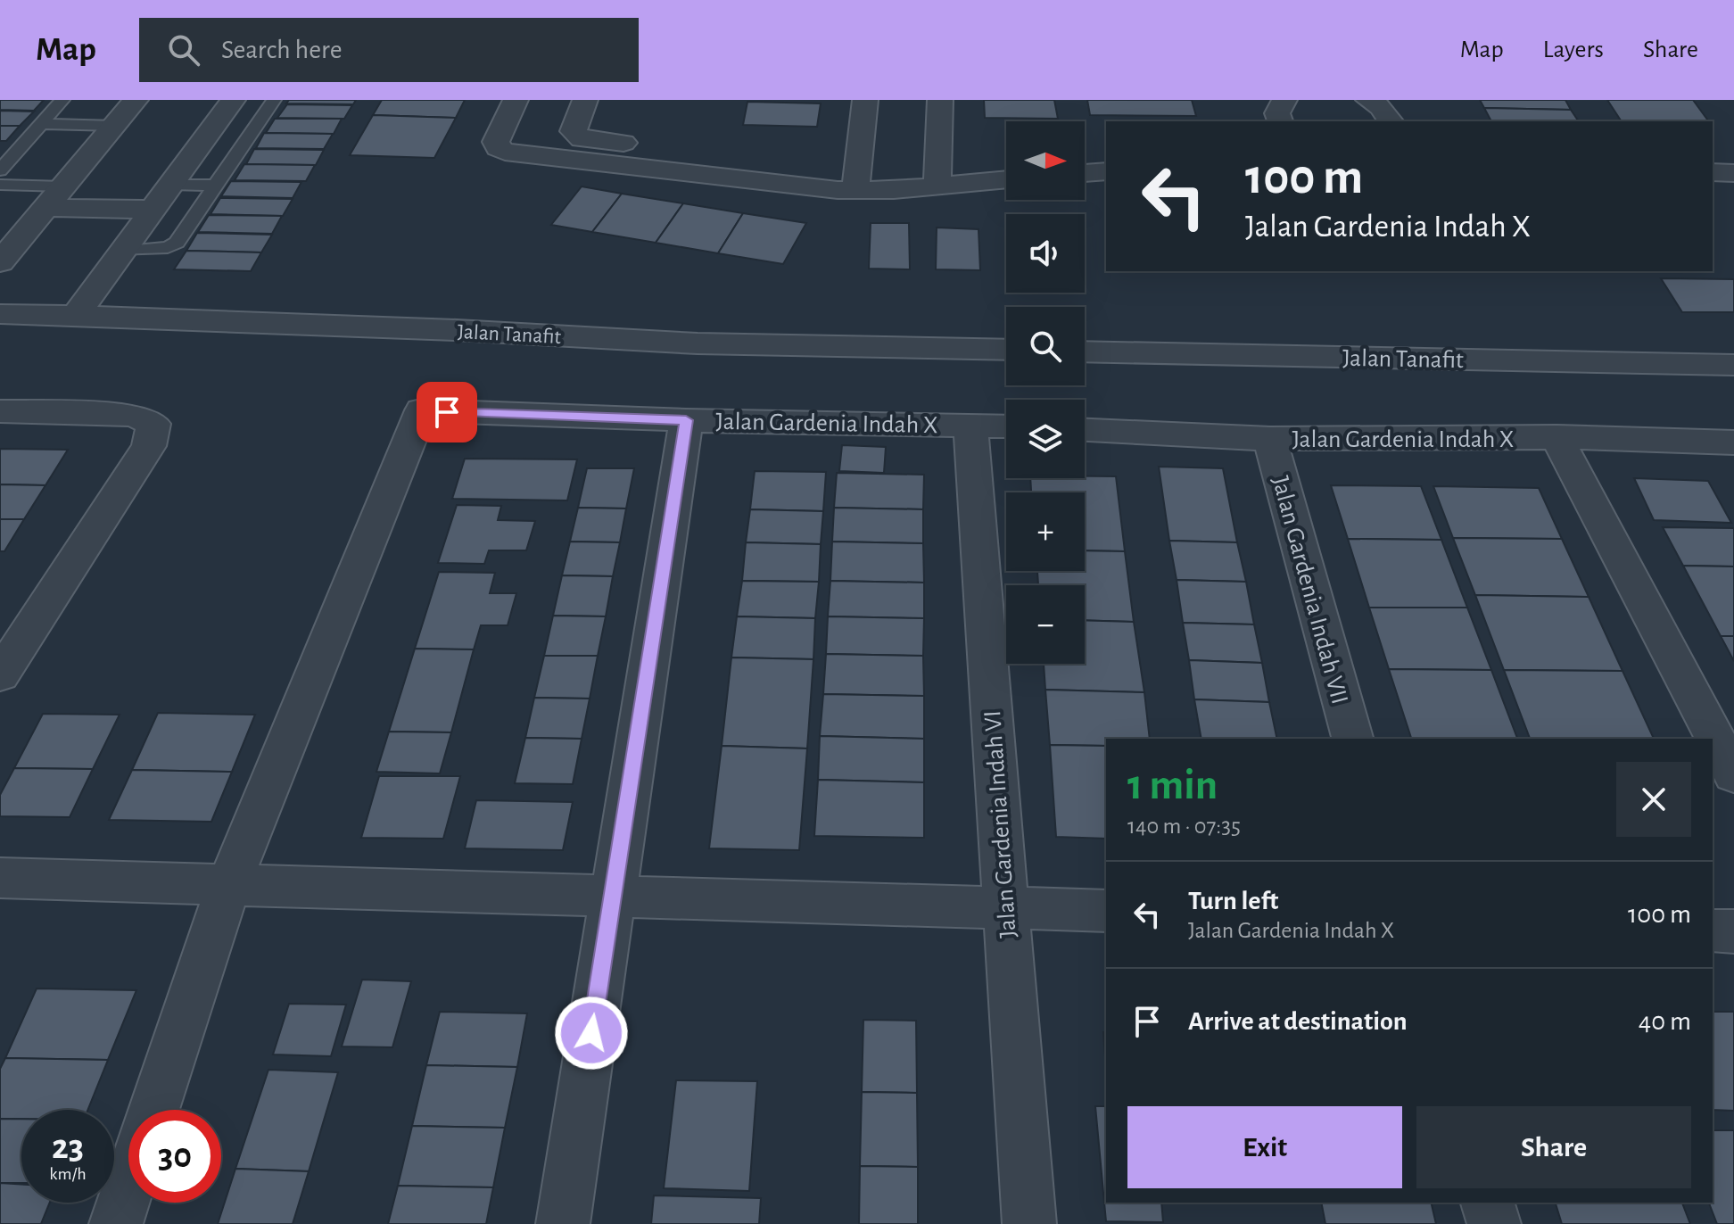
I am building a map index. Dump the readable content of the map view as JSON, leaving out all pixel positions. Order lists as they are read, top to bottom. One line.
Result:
{"streets":{"street":["Jalan Tanafit","Jalan Gardenia Indah X","Jalan Gardenia Indah VII","Jalan Gardenia Indah VI"]},"crossings":[["Jalan Gardenia Indah X","Jalan Gardenia Indah VII"],["Jalan Gardenia Indah X","Jalan Gardenia Indah VI"]],"north":"right","page":{"header":"Map","search":"Search here","nav":["Map","Layers","Share"],"map_buttons":["+","−"],"turn":["100 m","Jalan Gardenia Indah X"],"heading":["1 min","140 m · 07:35"],"list":[{"name":"Turn left","note":"Jalan Gardenia Indah X","value":"100 m"},{"name":"Arrive at destination","value":"40 m"}],"buttons":["Exit","Share"],"speed":"23 km/h","limit":"30"}}
